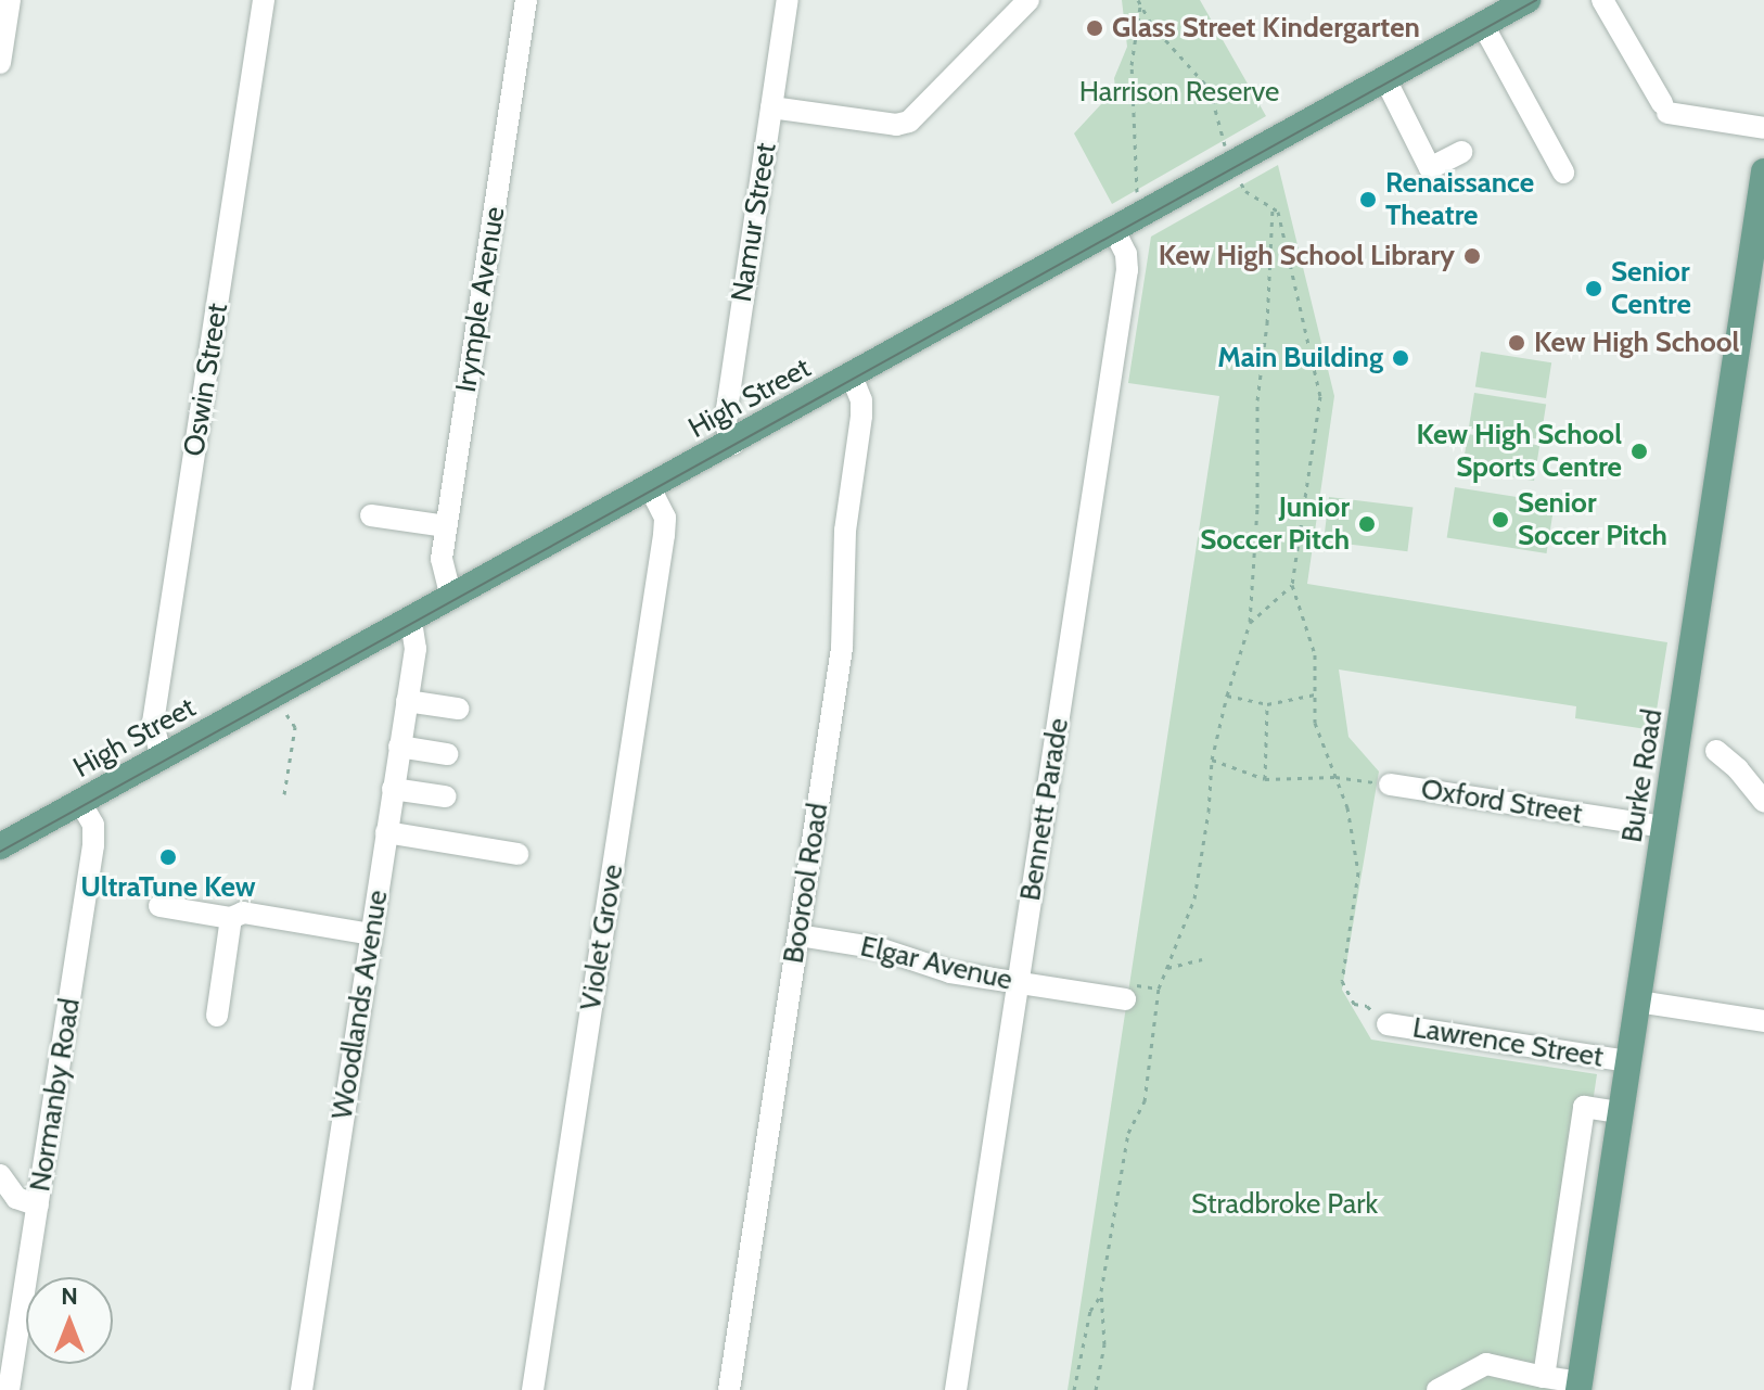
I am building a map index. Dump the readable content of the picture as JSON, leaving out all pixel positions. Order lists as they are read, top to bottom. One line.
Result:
{"streets":{"main road":["High Street","Burke Road"],"street":["Namur Street","Irymple Avenue","Oswin Street","Oxford Street","Bennett Parade","Boorool Road","Violet Grove","Elgar Avenue","Woodlands Avenue","Lawrence Street","Normanby Road"]},"crossings":[["Namur Street","High Street"],["Irymple Avenue","High Street"],["Oswin Street","High Street"],["High Street","Bennett Parade"],["High Street","Boorool Road"],["High Street","Violet Grove"],["High Street","Woodlands Avenue"],["High Street","Normanby Road"],["Burke Road","Oxford Street"],["Burke Road","Lawrence Street"],["Bennett Parade","Elgar Avenue"],["Boorool Road","Elgar Avenue"]],"parks":["Harrison Reserve","Stradbroke Park"],"places":["Glass Street Kindergarten","Renaissance Theatre","Kew High School Library","Senior Centre","Kew High School","Main Building","Kew High School Sports Centre","Senior Soccer Pitch","Junior Soccer Pitch","UltraTune Kew"],"north":"top"}
